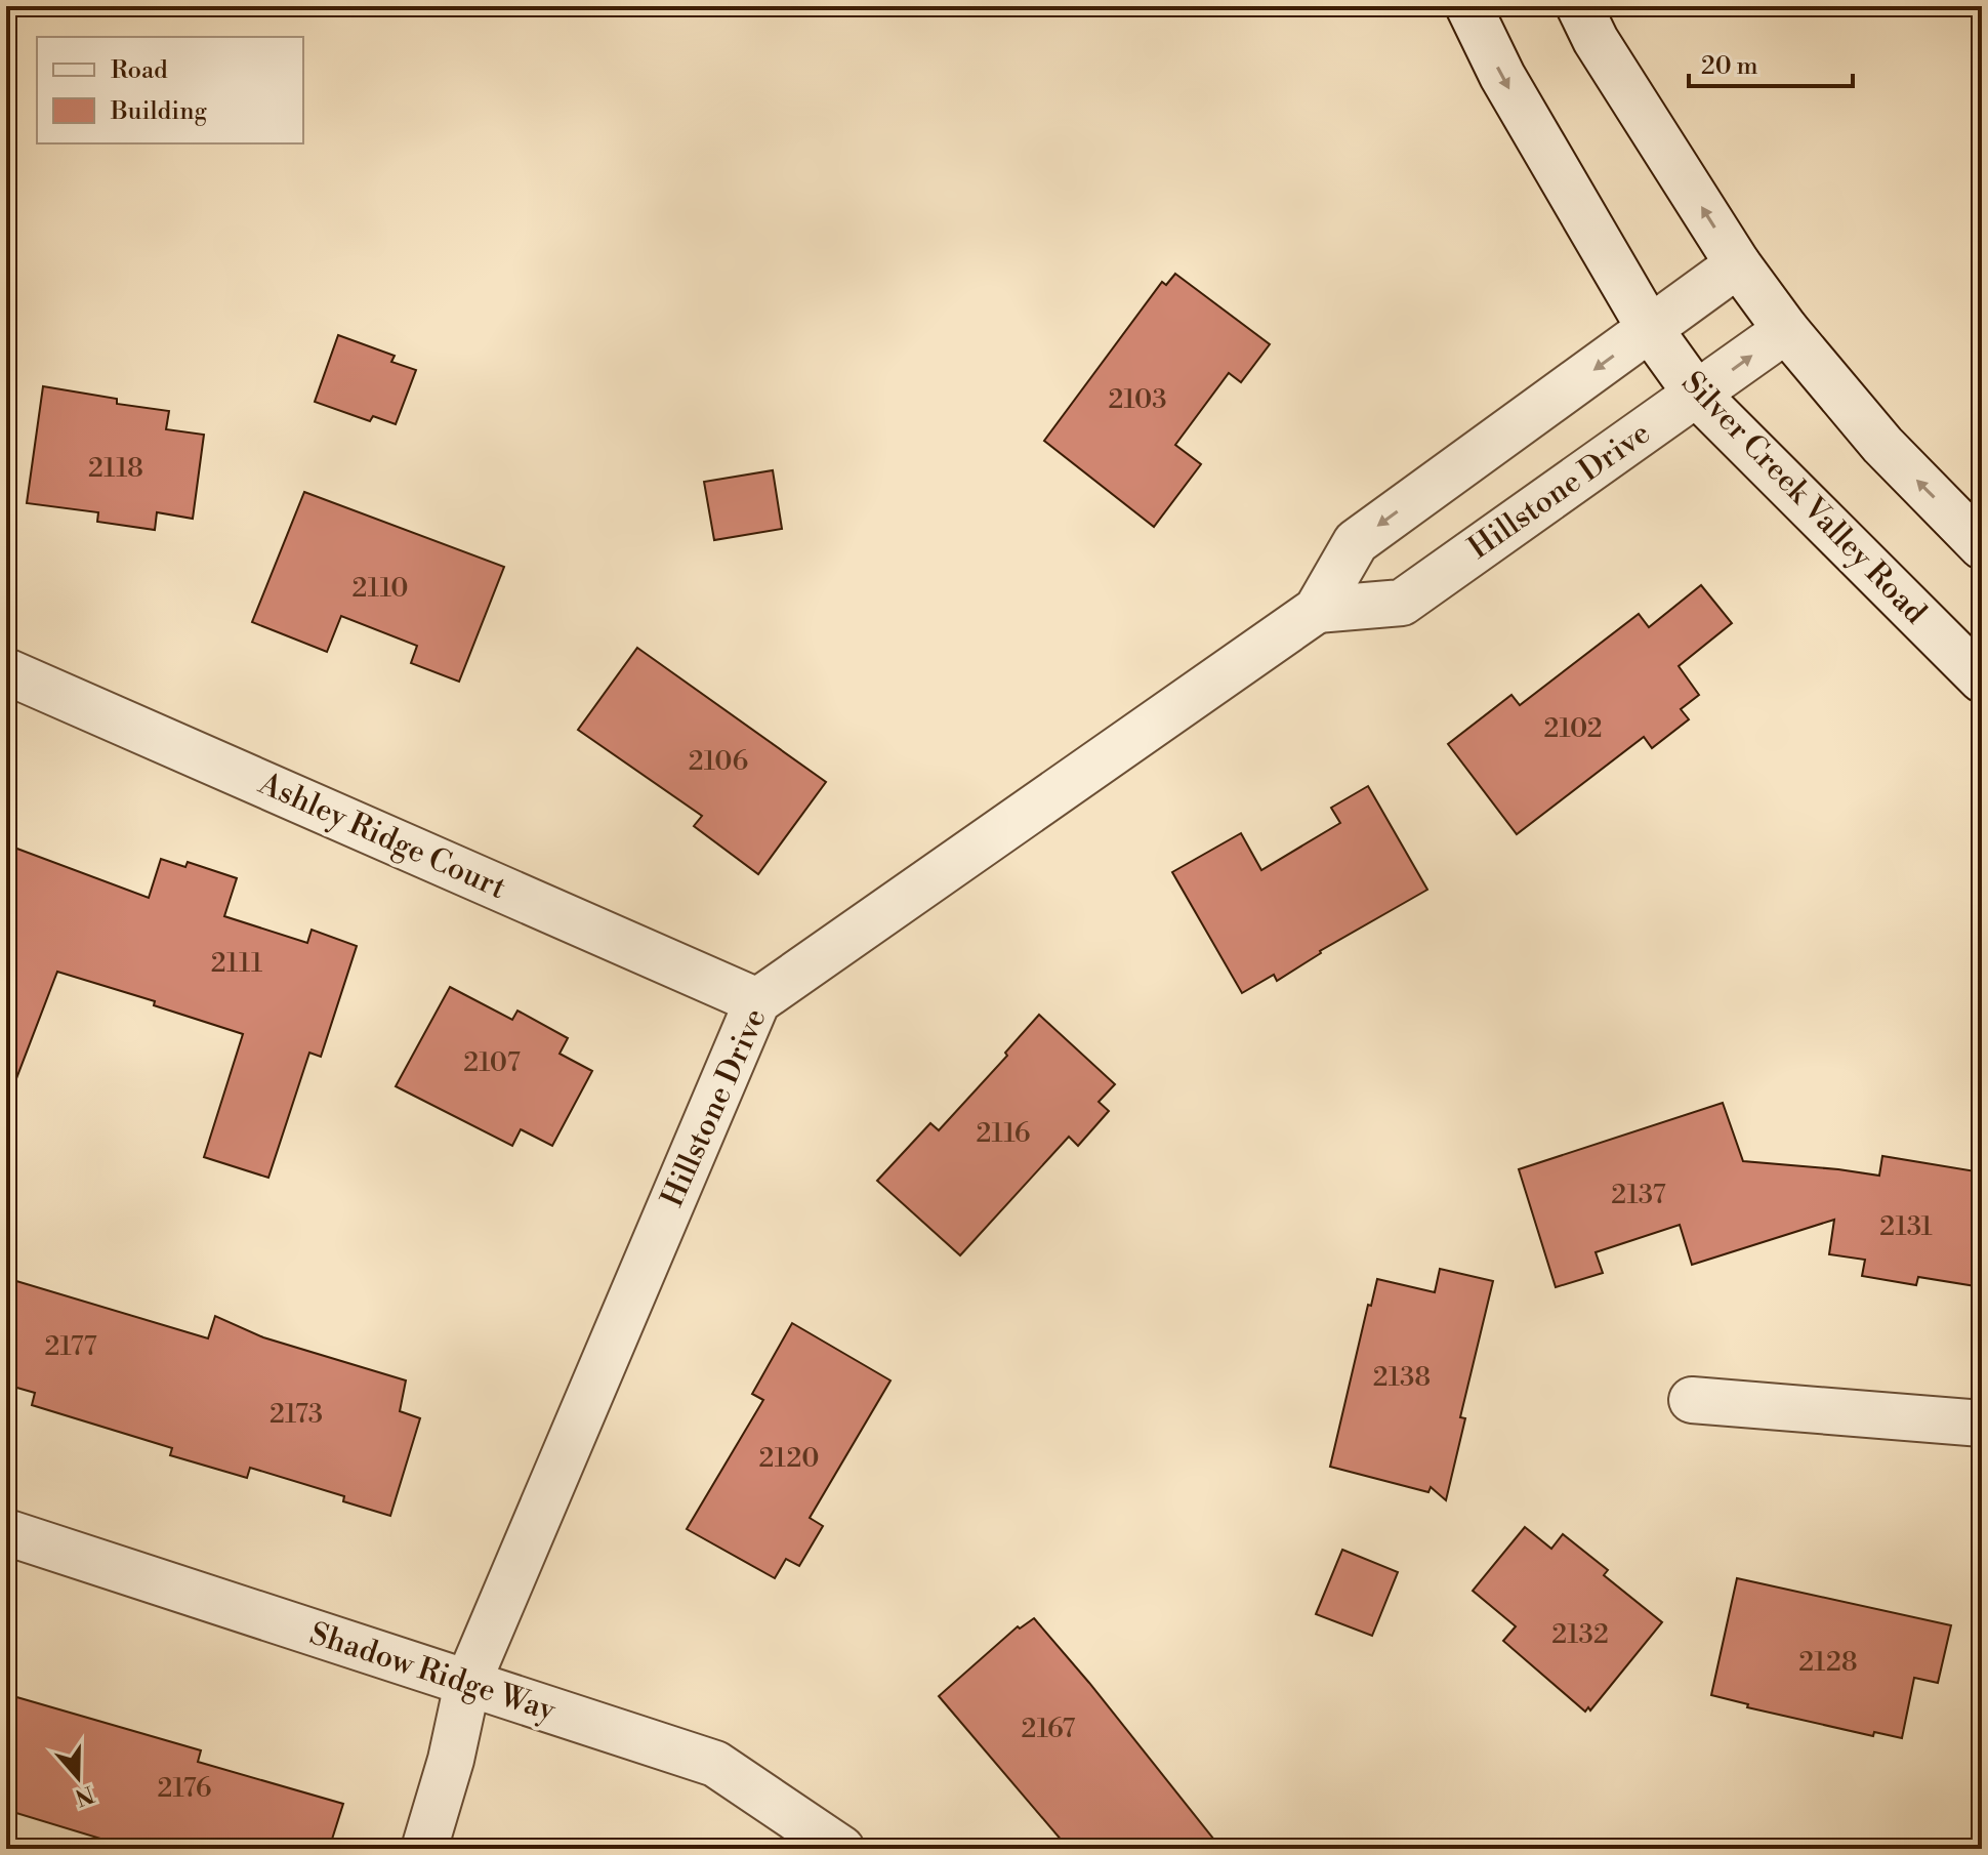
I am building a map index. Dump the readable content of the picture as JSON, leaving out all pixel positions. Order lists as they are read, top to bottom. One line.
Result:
{"streets":{"street":["Hillstone Drive","Silver Creek Valley Road","Ashley Ridge Court","Shadow Ridge Way"]},"crossings":[["Hillstone Drive","Silver Creek Valley Road"],["Hillstone Drive","Ashley Ridge Court"],["Hillstone Drive","Shadow Ridge Way"]],"house_numbers":["2103","2118","2110","2102","2106","2111","2107","2116","2137","2131","2177","2138","2173","2120","2132","2128","2167","2176"],"legend":["Road","Building"],"scale_bar":"20 m","north":"bottom"}
